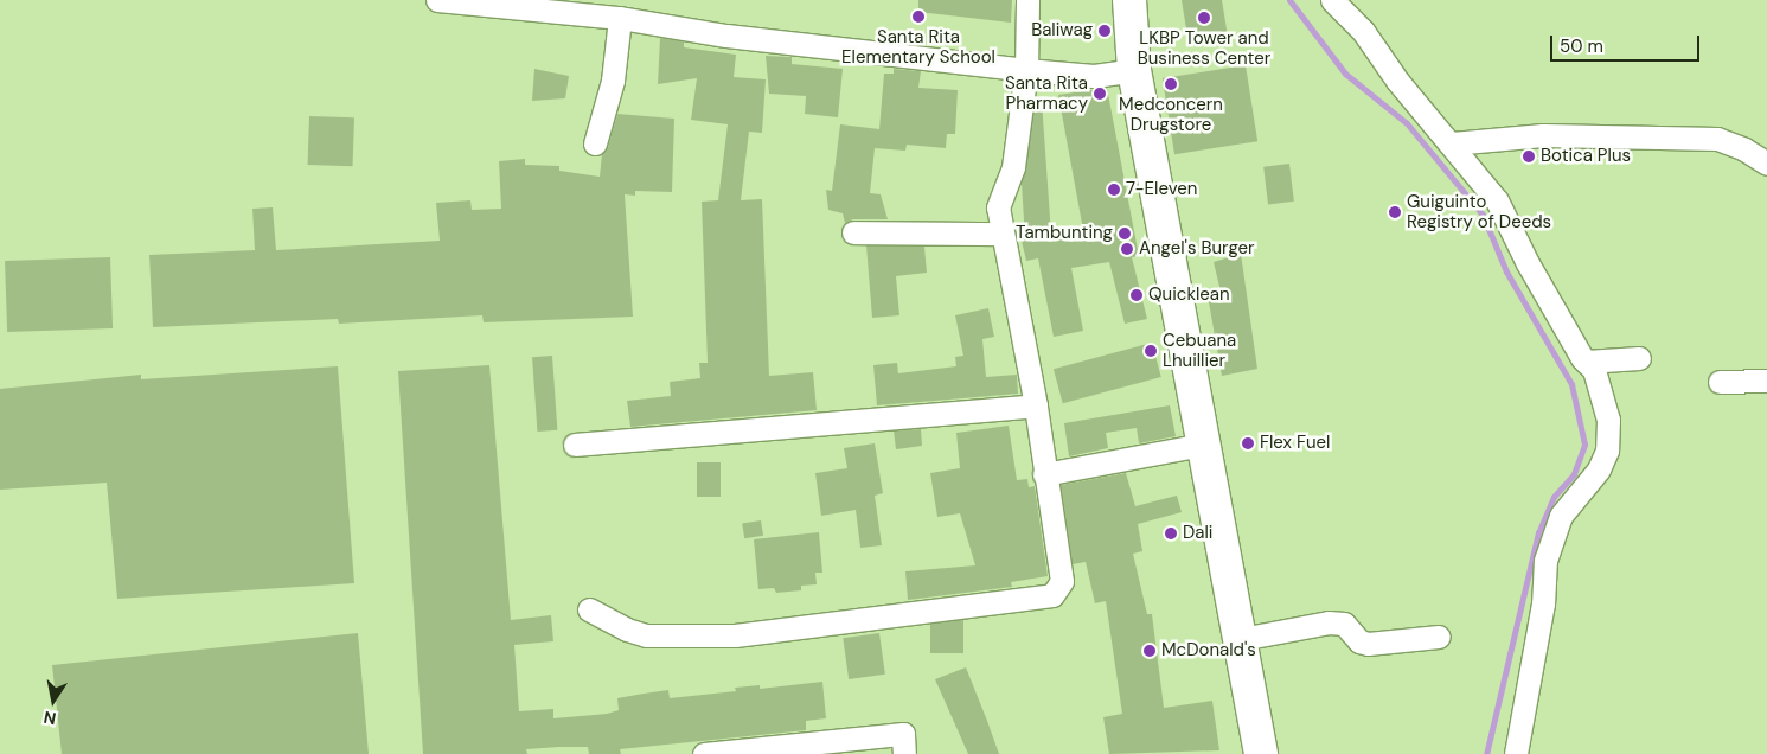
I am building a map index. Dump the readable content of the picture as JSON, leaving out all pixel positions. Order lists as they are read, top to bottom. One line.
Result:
{"places":["Santa Rita Elementary School","LKBP Tower and Business Center","Baliwag","Medconcern Drugstore","Santa Rita Pharmacy","Botica Plus","7-Eleven","Guiguinto Registry of Deeds","Tambunting","Angel's Burger","Quicklean","Cebuana Lhuillier","Flex Fuel","Dali","McDonald's"],"scale_bar":"50 m","north":"bottom"}
